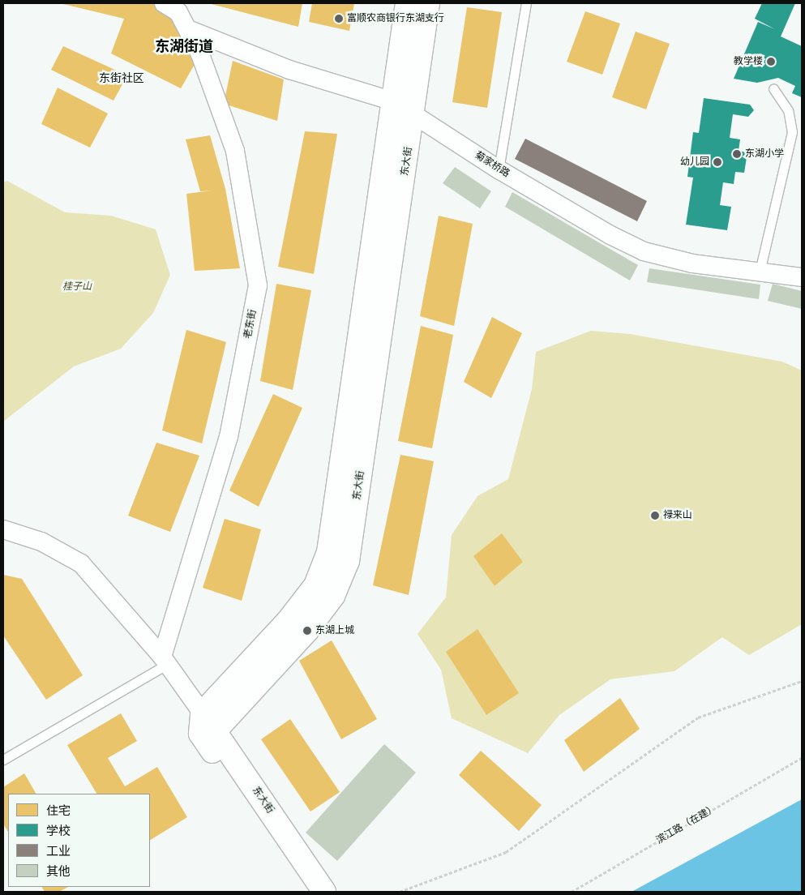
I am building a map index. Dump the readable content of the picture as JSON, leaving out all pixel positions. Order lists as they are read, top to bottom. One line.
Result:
{"streets":{"main road":["东大街"],"street":["菊家桥路","老东街"],"path":["滨江路（在建）"]},"crossings":[["东大街","菊家桥路"],["菊家桥路","老东街"]],"districts":["东湖街道","东街社区"],"parks":["桂子山"],"places":["富顺农商银行东湖支行","教学楼","东湖小学","幼儿园","禄来山","东湖上城"],"legend":["住宅","学校","工业","其他"]}
